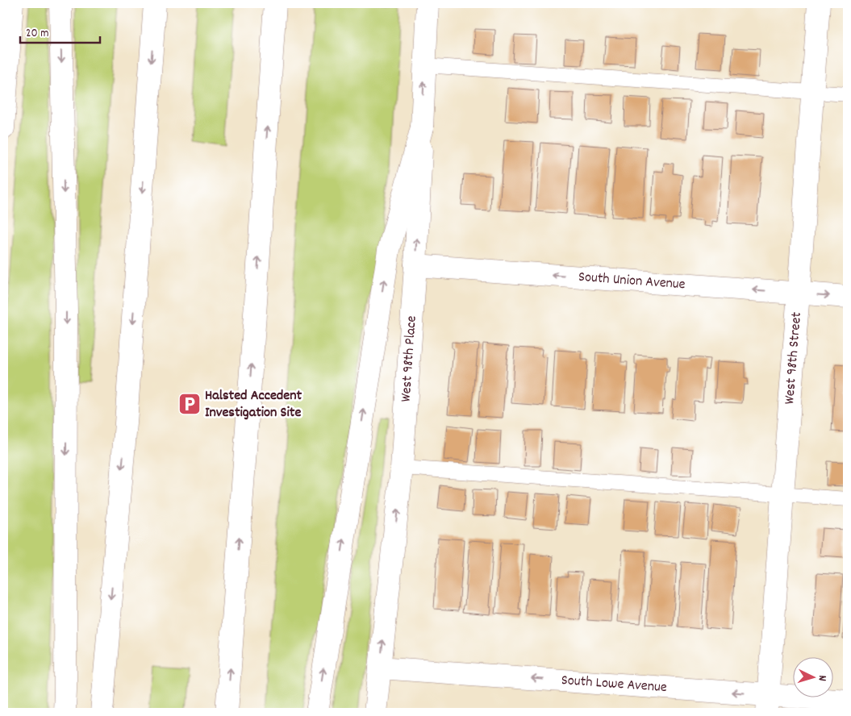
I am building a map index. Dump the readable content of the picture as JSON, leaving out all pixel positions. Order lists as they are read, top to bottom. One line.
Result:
{"streets":{"main road":["South Union Avenue","West 98th Street","West 98th Place","South Lowe Avenue"]},"crossings":[["South Union Avenue","West 98th Street"],["South Union Avenue","West 98th Place"],["West 98th Street","South Lowe Avenue"],["West 98th Place","South Lowe Avenue"]],"one_way":["South Lowe Avenue"],"places":{"parking":["Halsted Accedent Investigation Site"]},"scale_bar":"20 m","north":"right"}
